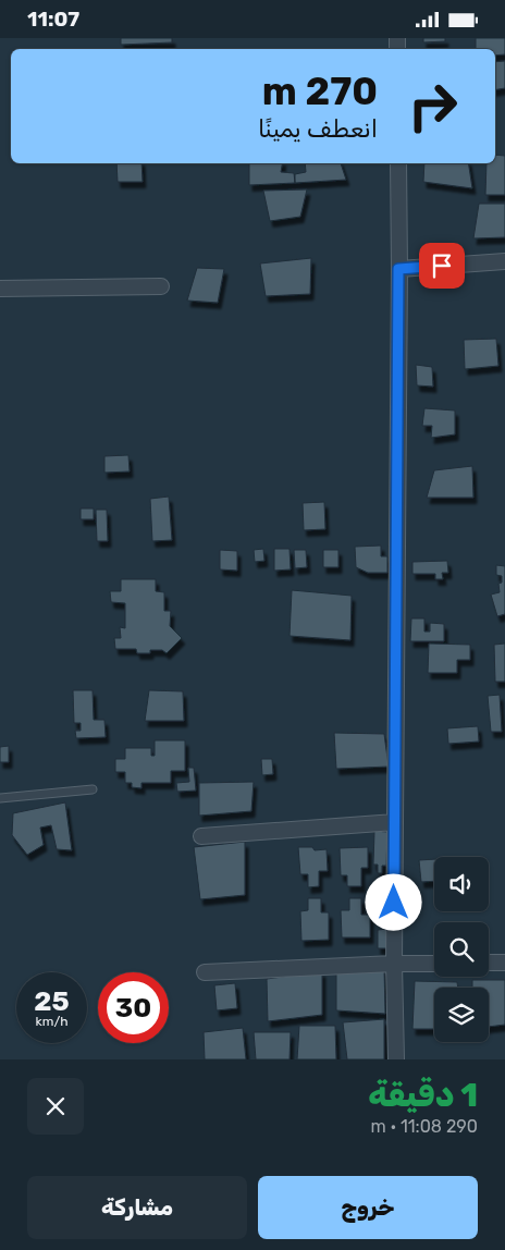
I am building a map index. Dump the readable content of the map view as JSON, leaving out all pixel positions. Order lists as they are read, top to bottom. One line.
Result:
{"page":{"status":"11:07","turn":["270 m","انعطف يمينًا"],"speed":"25 km/h","limit":"30","heading":["1 دقيقة","290 m · 11:08"],"buttons":["خروج","مشاركة"]}}
